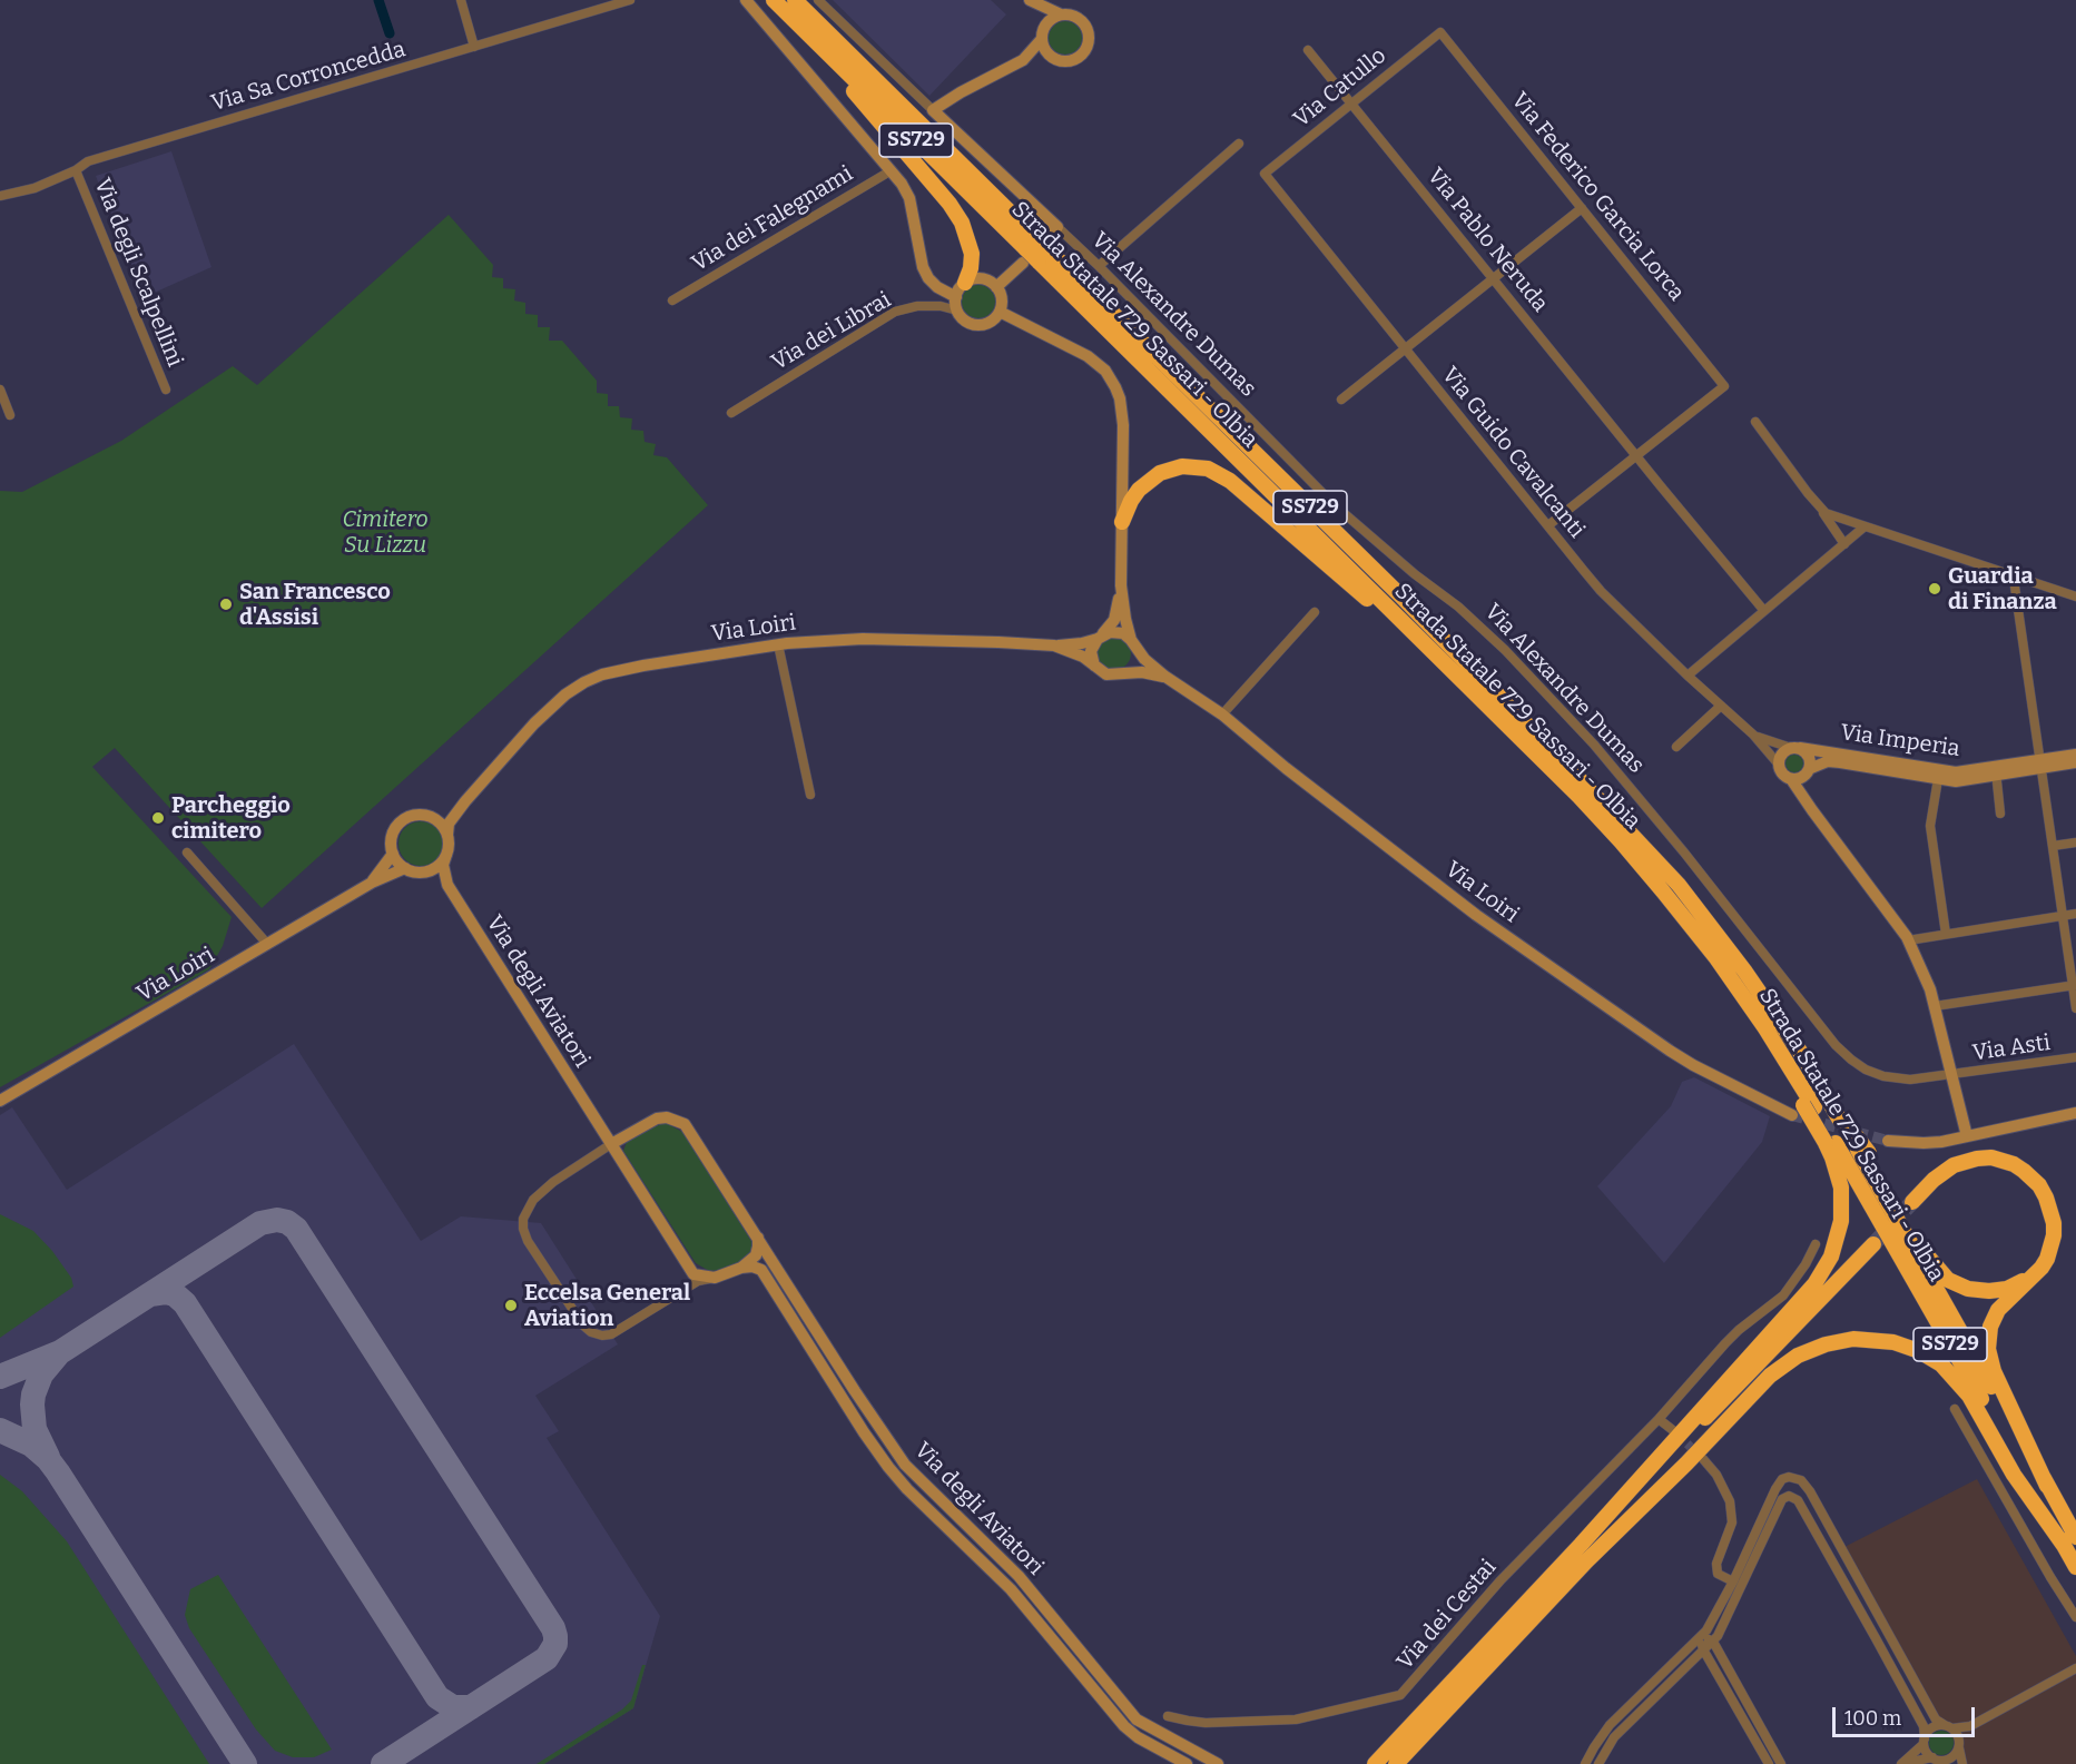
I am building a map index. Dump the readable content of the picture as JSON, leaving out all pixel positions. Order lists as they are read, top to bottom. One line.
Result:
{"streets":{"highway":["SS729","Strada Statale 729 Sassari - Olbia"],"street":["Via Sa Corroncedda","Via Catullo","Via Federico Garcia Lorca","Via dei Falegnami","Via Pablo Neruda","Via degli Scalpellini","Via Alexandre Dumas","Via dei Librai","Via Guido Cavalcanti","Via Loiri","Via Imperia","Via degli Aviatori","Via Asti","Via dei Cestai"]},"crossings":[["Via Sa Corroncedda","Via degli Scalpellini"],["Via Catullo","Via Federico Garcia Lorca"],["Via Catullo","Via Pablo Neruda"],["Via Catullo","Via Guido Cavalcanti"],["Via Federico Garcia Lorca","Via Pablo Neruda"],["Via Alexandre Dumas","Via Asti"],["Strada Statale 729 Sassari - Olbia","Via Loiri"],["Via Guido Cavalcanti","Via Imperia"]],"parks":["Cimitero Su Lizzu"],"places":["Guardia di Finanza","San Francesco d'Assisi","Parcheggio cimitero","Eccelsa General Aviation"],"scale_bar":"100 m"}
